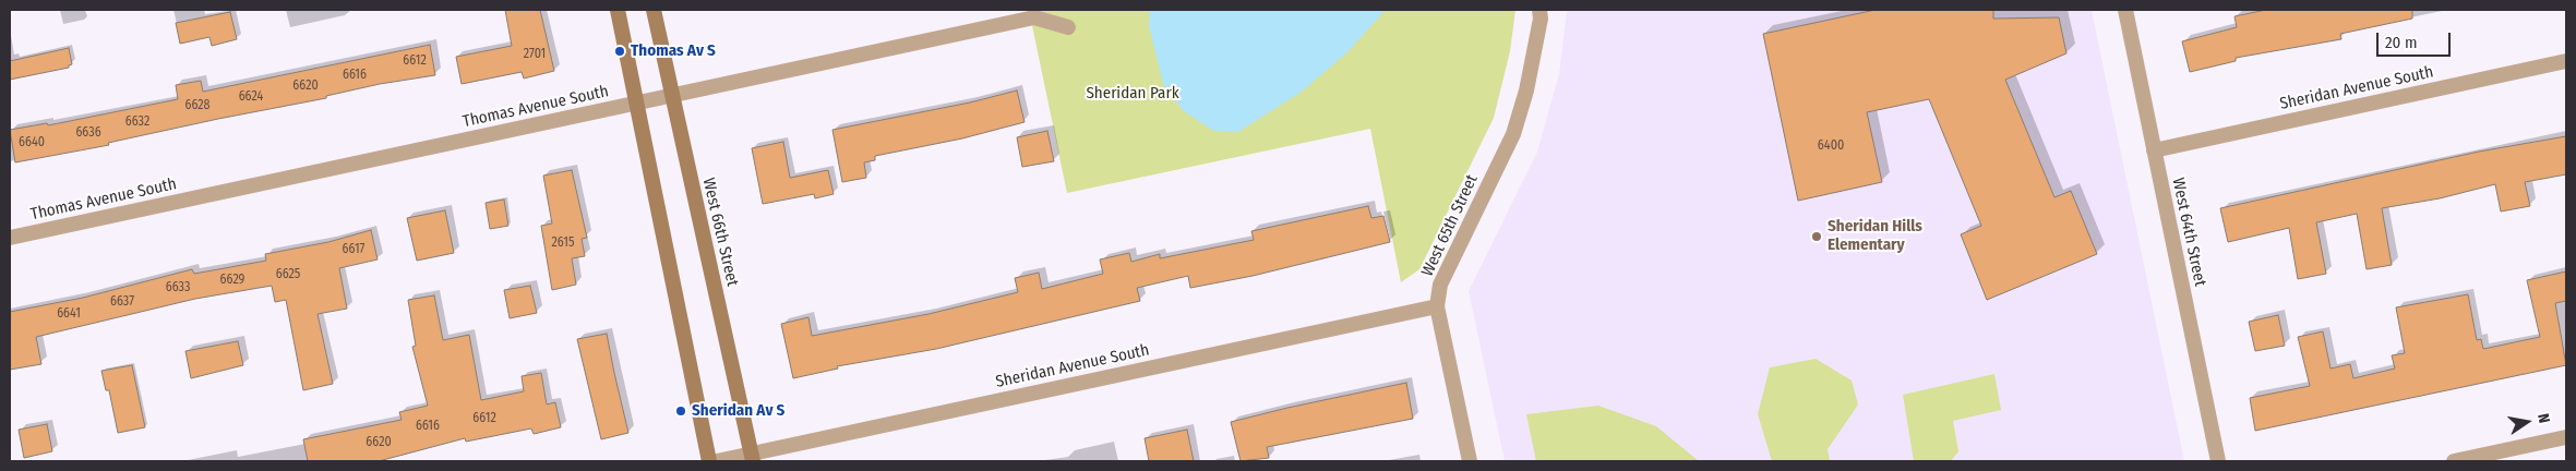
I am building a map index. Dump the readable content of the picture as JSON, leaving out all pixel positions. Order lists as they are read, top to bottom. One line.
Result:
{"streets":{"main road":["West 66th Street"],"street":["Sheridan Avenue South","Thomas Avenue South","West 65th Street","West 64th Street"]},"crossings":[["Sheridan Avenue South","West 65th Street"],["Sheridan Avenue South","West 66th Street"],["Sheridan Avenue South","West 64th Street"],["Thomas Avenue South","West 66th Street"]],"parks":["Sheridan Park"],"places":["Thomas Av S","Sheridan Hills Elementary","Sheridan Av S"],"house_numbers":["2701","6612","6616","6620","6624","6628","6632","6636","6640","6400","2615","6617","6625","6629","6633","6637","6641","6612","6616","6620"],"scale_bar":"20 m","north":"right"}
